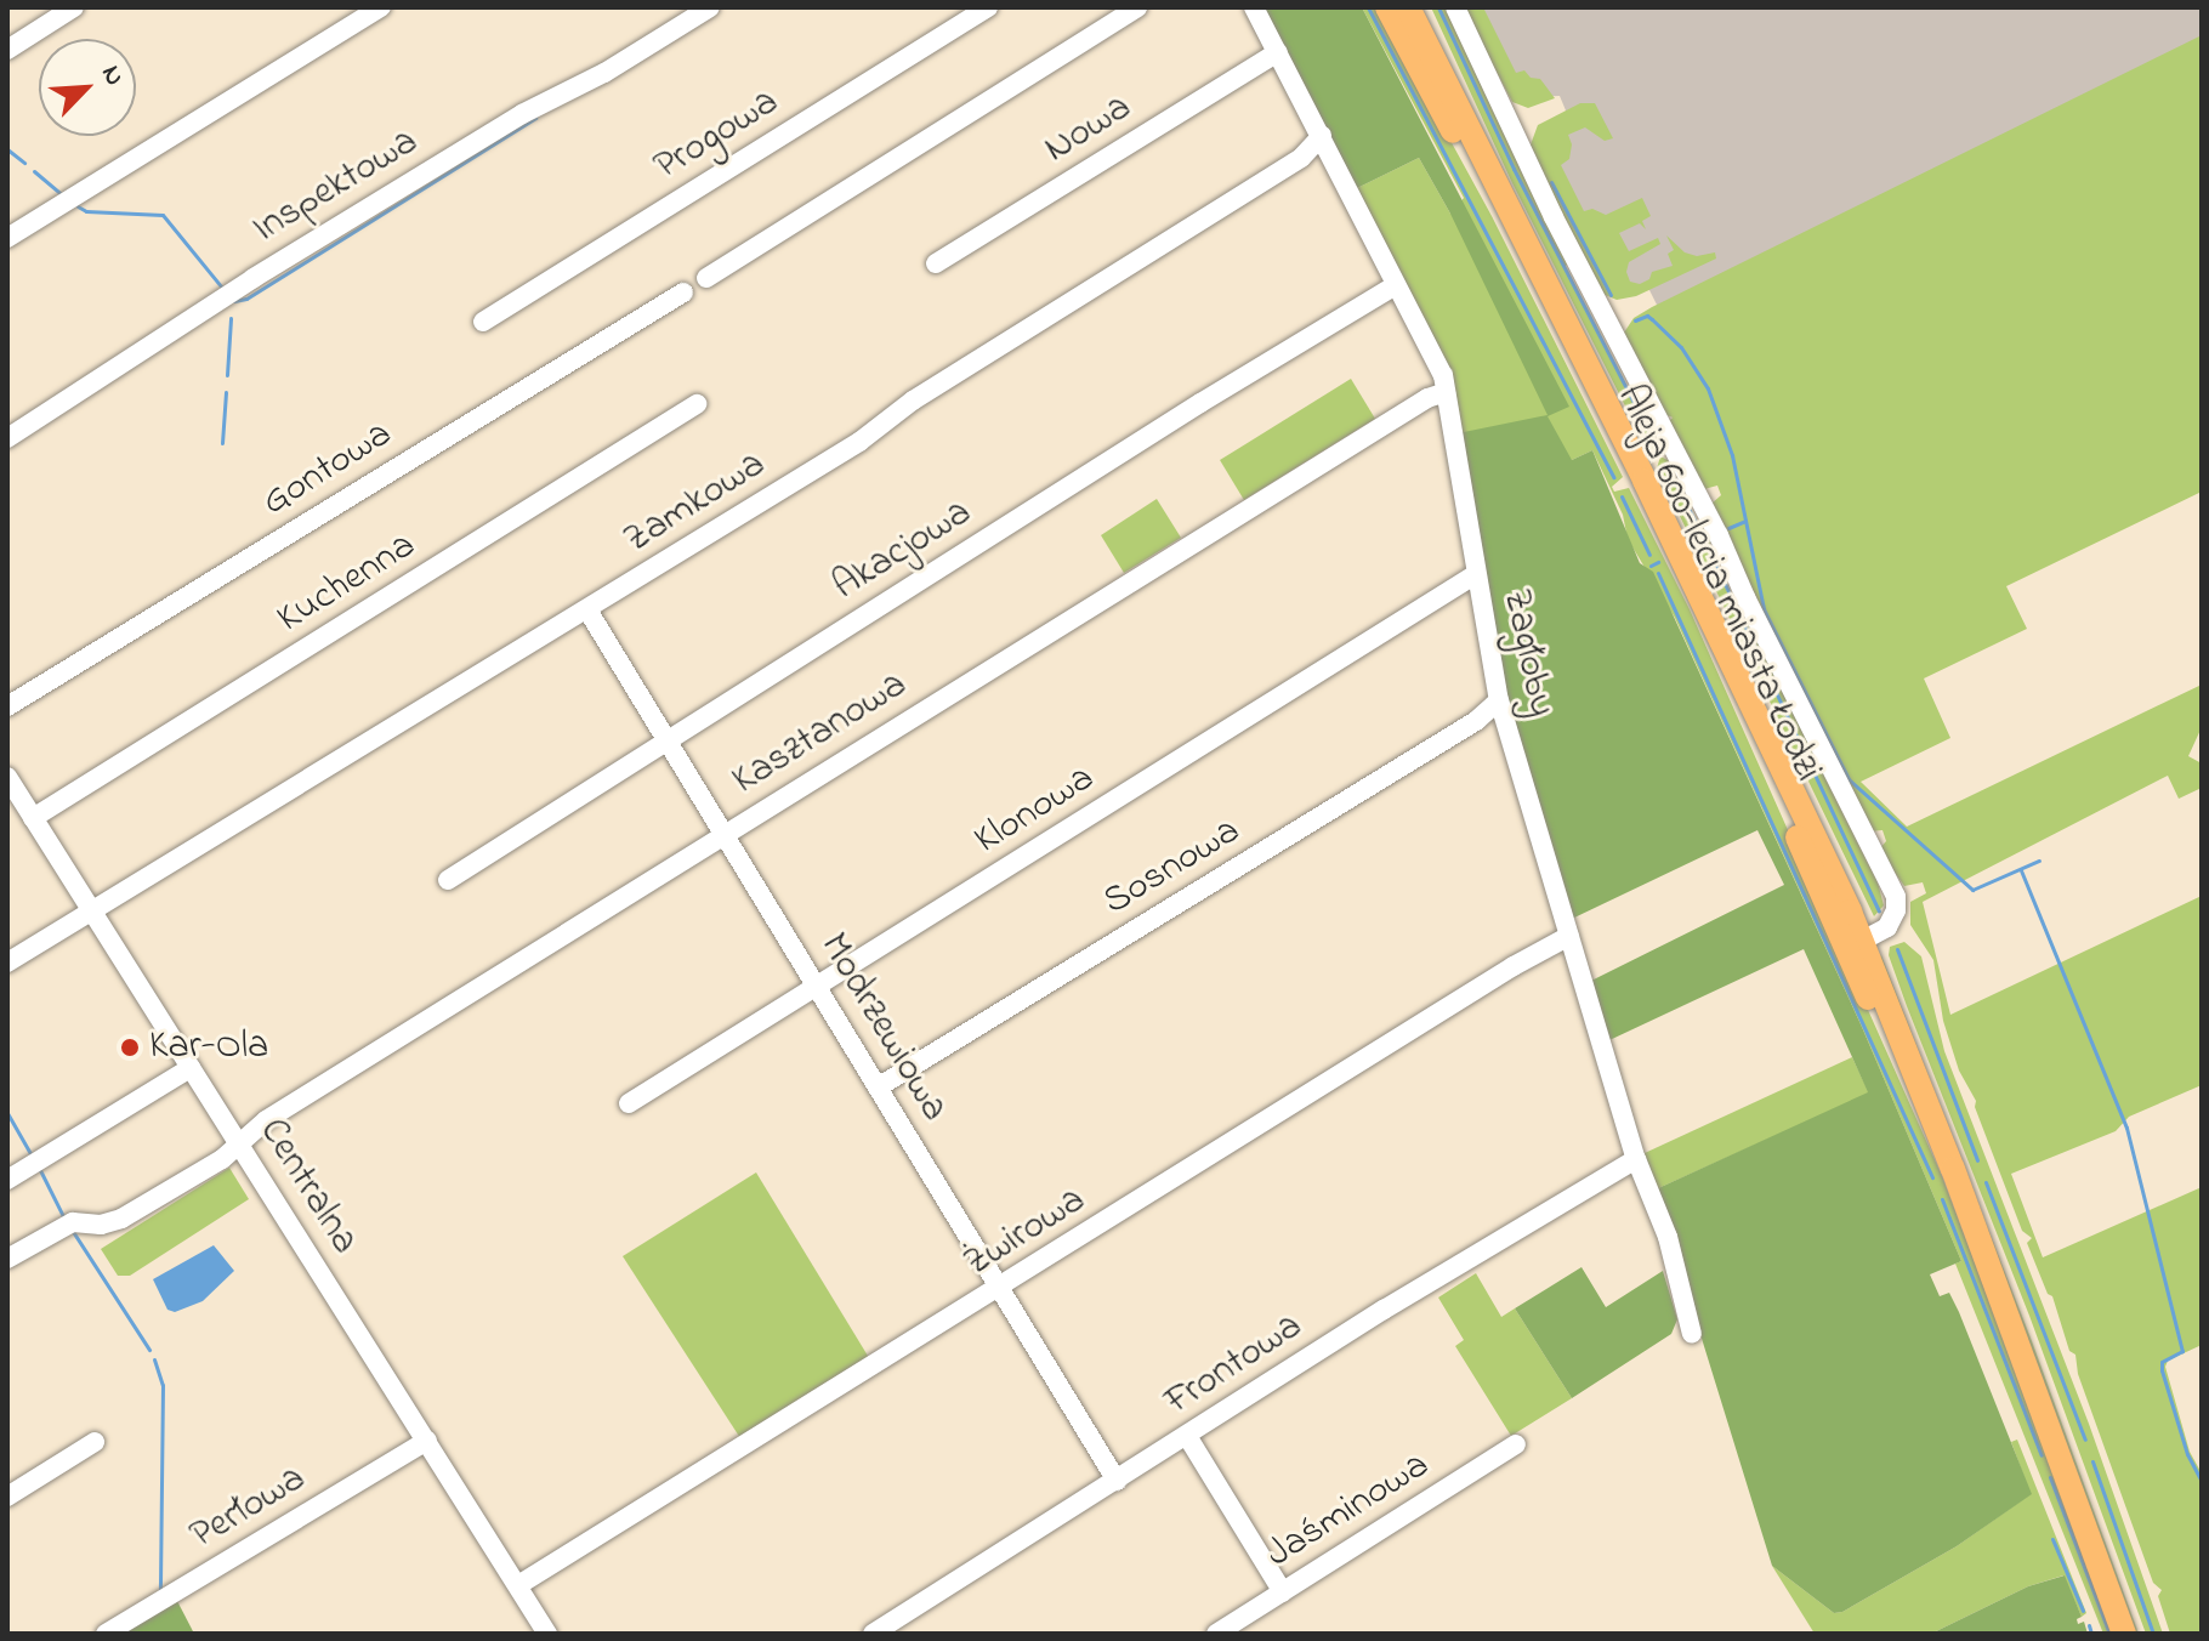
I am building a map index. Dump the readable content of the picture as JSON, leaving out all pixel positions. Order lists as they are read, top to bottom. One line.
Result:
{"streets":{"main road":["Aleja 600-lecia miasta Łodzi"],"street":["Nowa","Progowa","Inspektowa","Gontowa","Zamkowa","Akacjowa","Kuchenna","Zagłoby","Kasztanowa","Klonowa","Sosnowa","Modrzewiowa","Centralna","Żwirowa","Frontowa","Perłowa","Jaśminowa"]},"crossings":[["Nowa","Zagłoby"],["Zamkowa","Zagłoby"],["Zamkowa","Modrzewiowa"],["Zamkowa","Centralna"],["Akacjowa","Zagłoby"],["Akacjowa","Modrzewiowa"],["Kuchenna","Centralna"],["Zagłoby","Kasztanowa"],["Zagłoby","Klonowa"],["Zagłoby","Sosnowa"],["Zagłoby","Żwirowa"],["Zagłoby","Frontowa"],["Kasztanowa","Modrzewiowa"],["Kasztanowa","Centralna"],["Klonowa","Modrzewiowa"],["Sosnowa","Modrzewiowa"],["Modrzewiowa","Żwirowa"],["Modrzewiowa","Frontowa"],["Centralna","Żwirowa"],["Centralna","Perłowa"]],"places":["Kar-Ola"],"north":"top right"}
